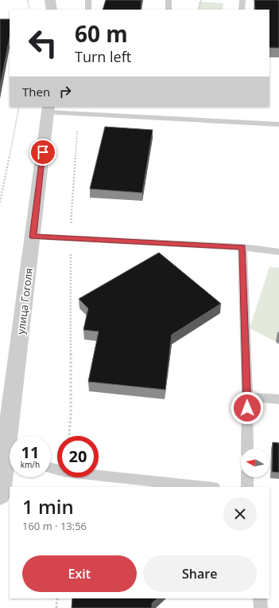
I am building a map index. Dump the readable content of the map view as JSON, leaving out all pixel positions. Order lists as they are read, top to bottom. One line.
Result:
{"streets":{"street":["улица Гоголя"]},"north":"left","page":{"turn":["60 m","Turn left"],"then":"Then","speed":"11 km/h","limit":"20","heading":["1 min","160 m · 13:56"],"buttons":["Exit","Share"]}}
